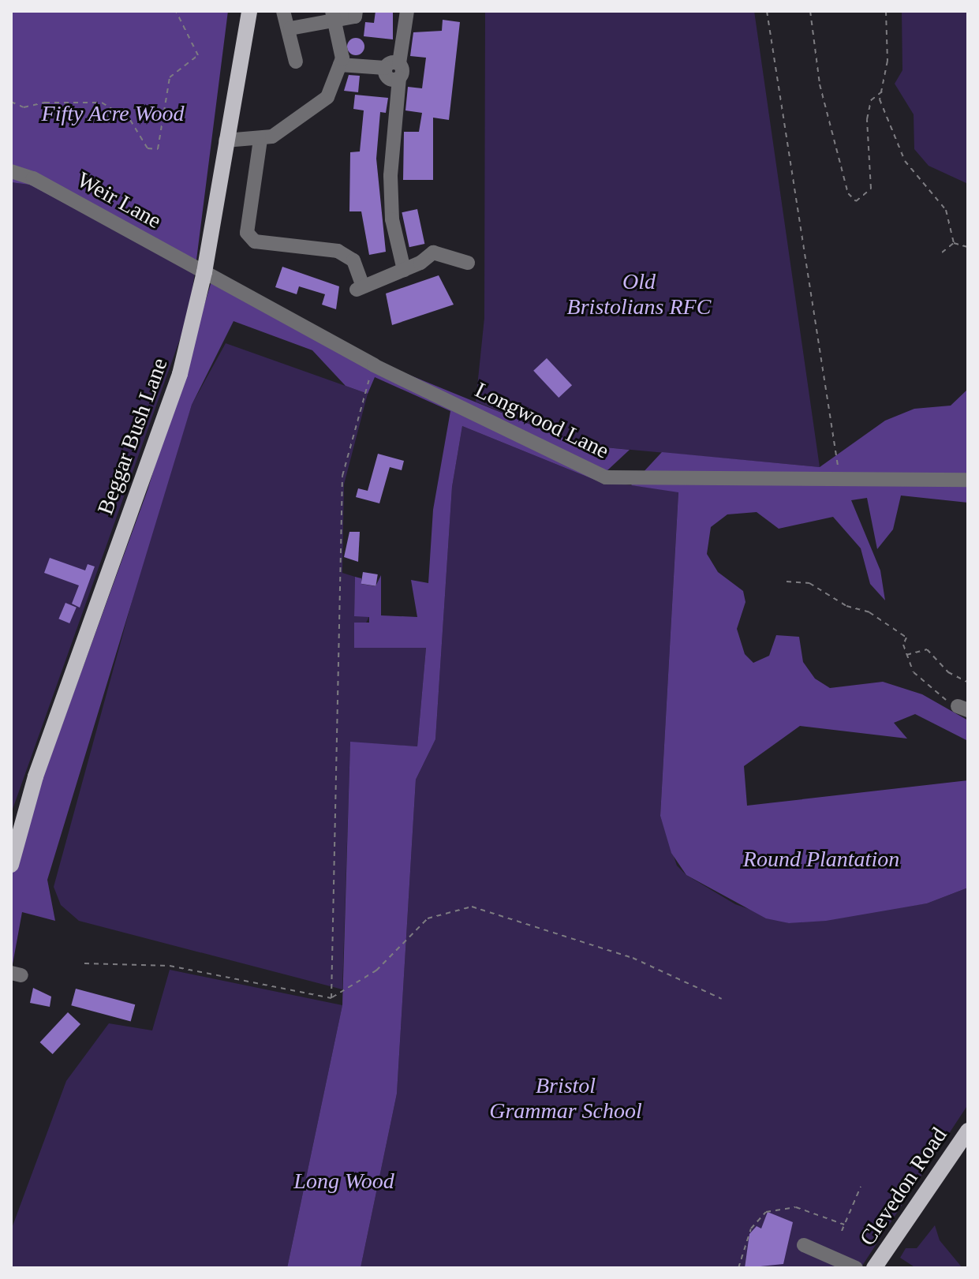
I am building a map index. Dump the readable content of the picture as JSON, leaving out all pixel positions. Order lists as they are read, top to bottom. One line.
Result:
{"streets":{"main road":["Beggar Bush Lane","Clevedon Road"],"street":["Weir Lane","Longwood Lane"]},"crossings":[["Weir Lane","Longwood Lane"],["Weir Lane","Beggar Bush Lane"],["Longwood Lane","Beggar Bush Lane"]],"parks":["Fifty Acre Wood","Old Bristolians RFC","Round Plantation","Bristol Grammar School","Long Wood"]}
